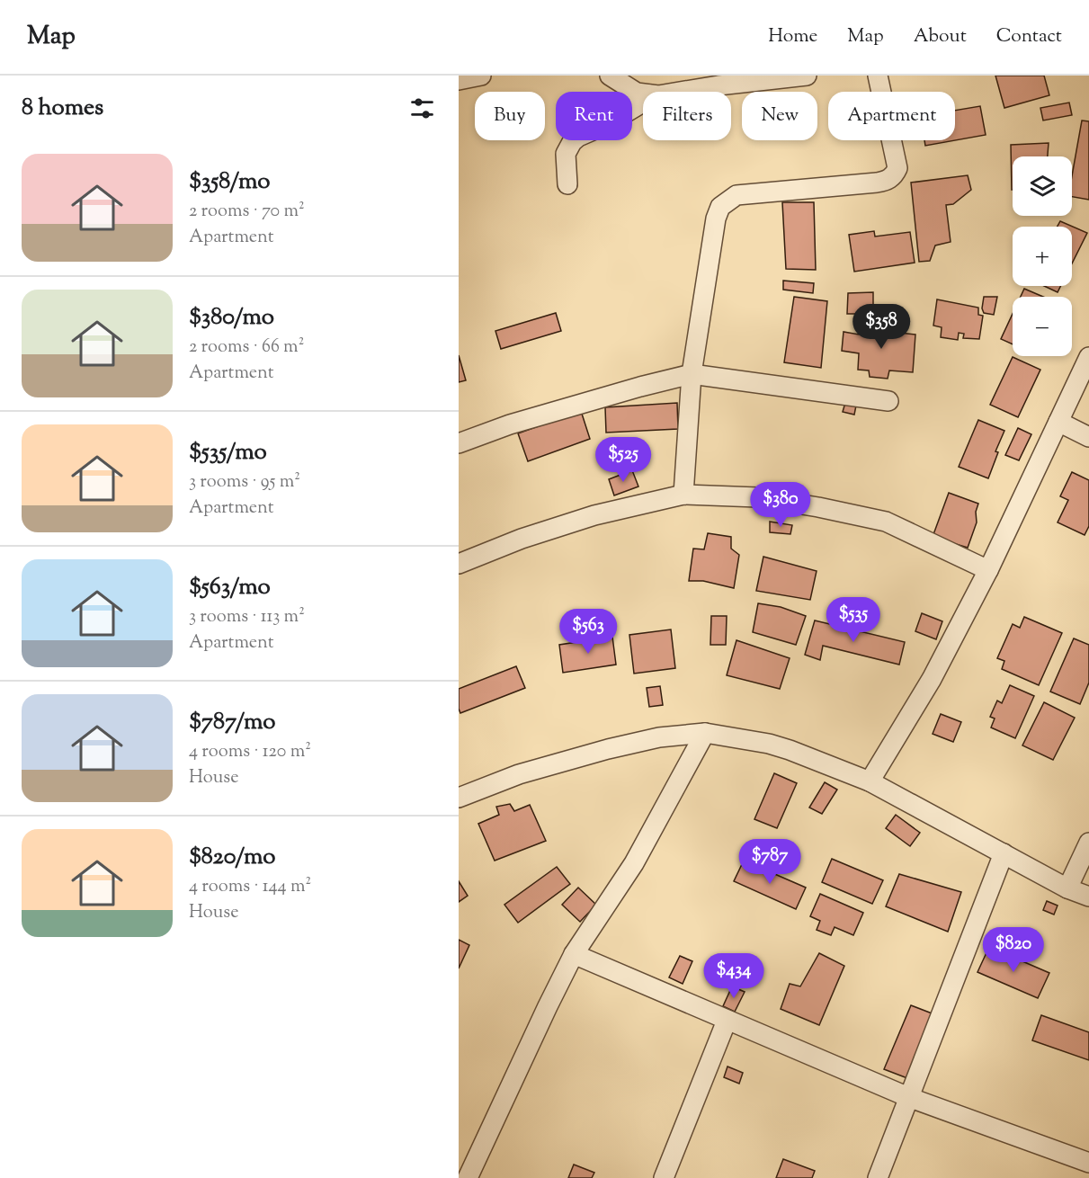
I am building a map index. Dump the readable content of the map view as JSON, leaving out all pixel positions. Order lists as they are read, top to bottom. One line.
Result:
{"page":{"header":"Map","nav":["Home","Map","About","Contact"],"heading":"8 homes","chip":["Buy","Rent","Filters","New","Apartment"],"list":[{"name":"$358/mo","note":"2 rooms · 70 m² · Apartment"},{"name":"$380/mo","note":"2 rooms · 66 m² · Apartment"},{"name":"$535/mo","note":"3 rooms · 95 m² · Apartment"},{"name":"$563/mo","note":"3 rooms · 113 m² · Apartment"},{"name":"$787/mo","note":"4 rooms · 120 m² · House"},{"name":"$820/mo","note":"4 rooms · 144 m² · House"}],"map_buttons":["+","−"],"price":["$358","$525","$380","$535","$563","$787","$820","$434"]}}
